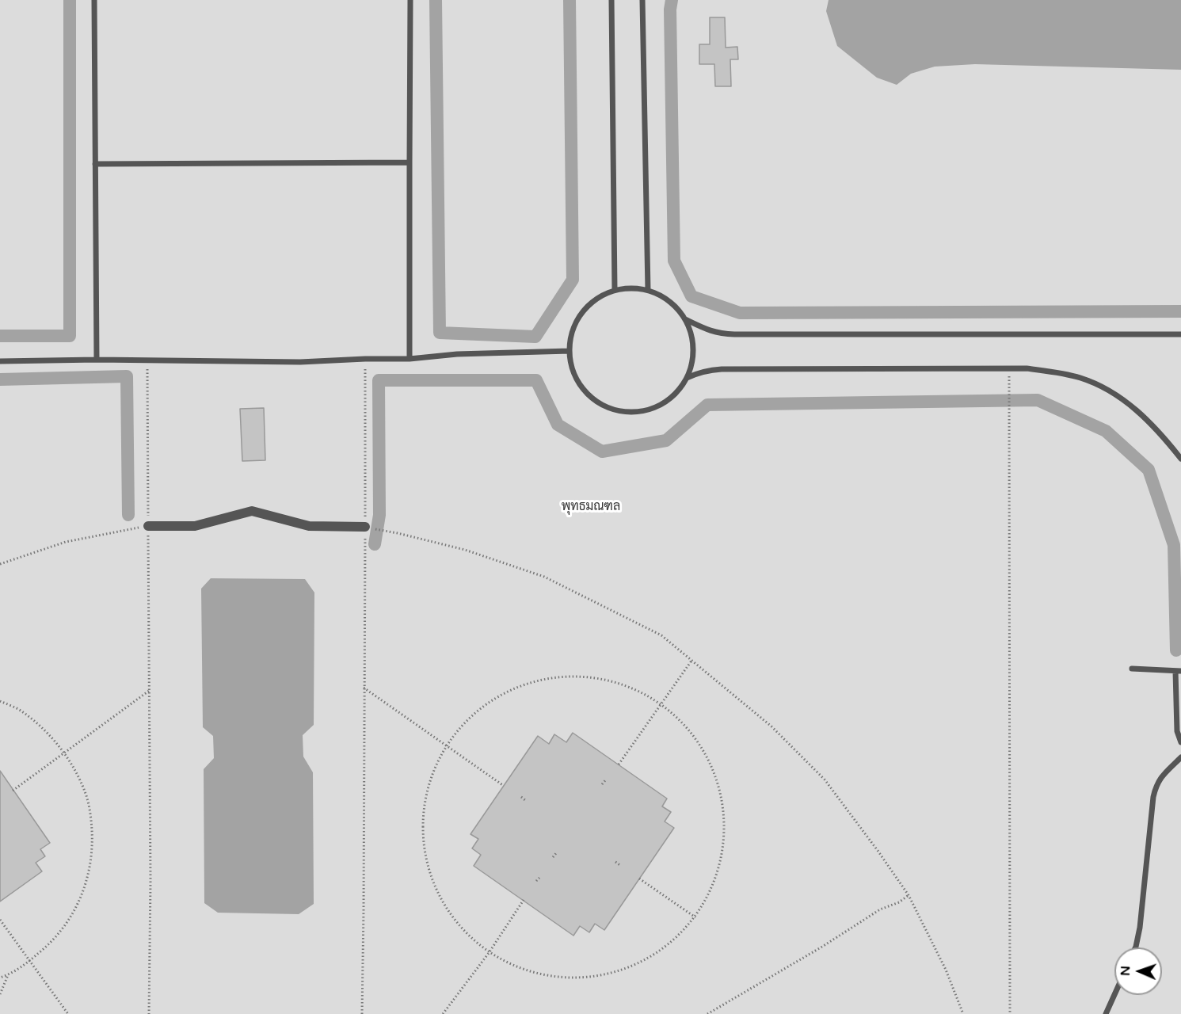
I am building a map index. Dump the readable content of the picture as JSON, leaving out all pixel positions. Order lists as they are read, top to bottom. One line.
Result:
{"parks":["พุทธมณฑล"],"north":"left"}
